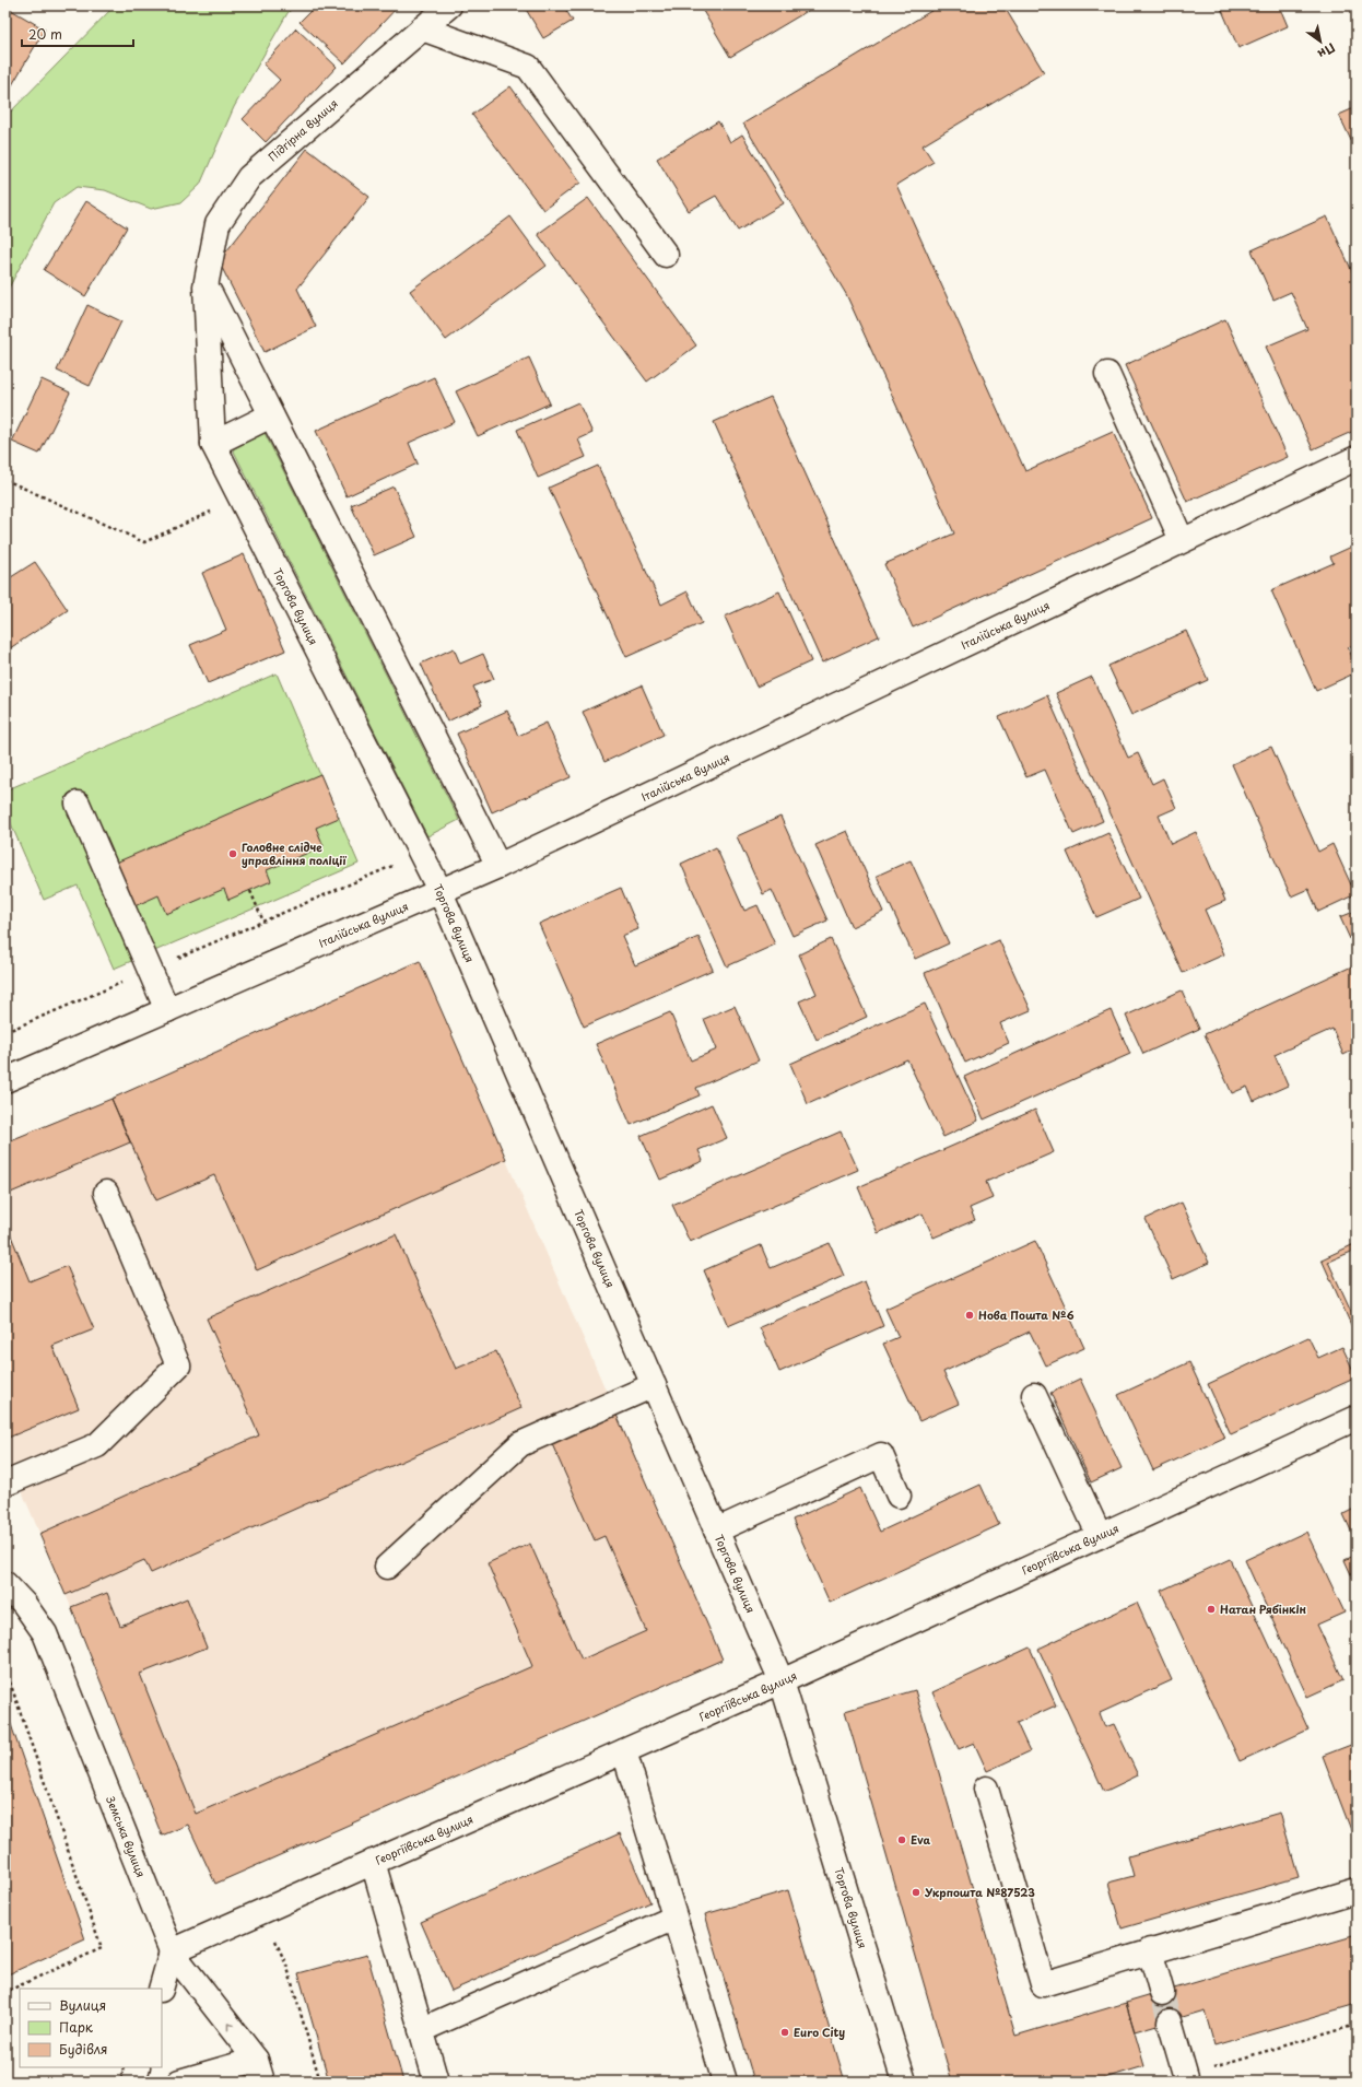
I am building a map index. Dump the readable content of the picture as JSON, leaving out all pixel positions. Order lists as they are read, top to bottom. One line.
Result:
{"streets":{"street":["Підгірна вулиця","Торгова вулиця","Італійська вулиця","Георгіївська вулиця","Земська вулиця"]},"crossings":[["Підгірна вулиця","Торгова вулиця"],["Торгова вулиця","Італійська вулиця"],["Торгова вулиця","Георгіївська вулиця"],["Георгіївська вулиця","Земська вулиця"]],"places":["Головне слідче управління поліції","Нова Пошта №6","Натан Рябінкін","Eva","Укрпошта №87523","Euro City"],"legend":["Вулиця","Парк","Будівля"],"scale_bar":"20 m","north":"bottom right"}
